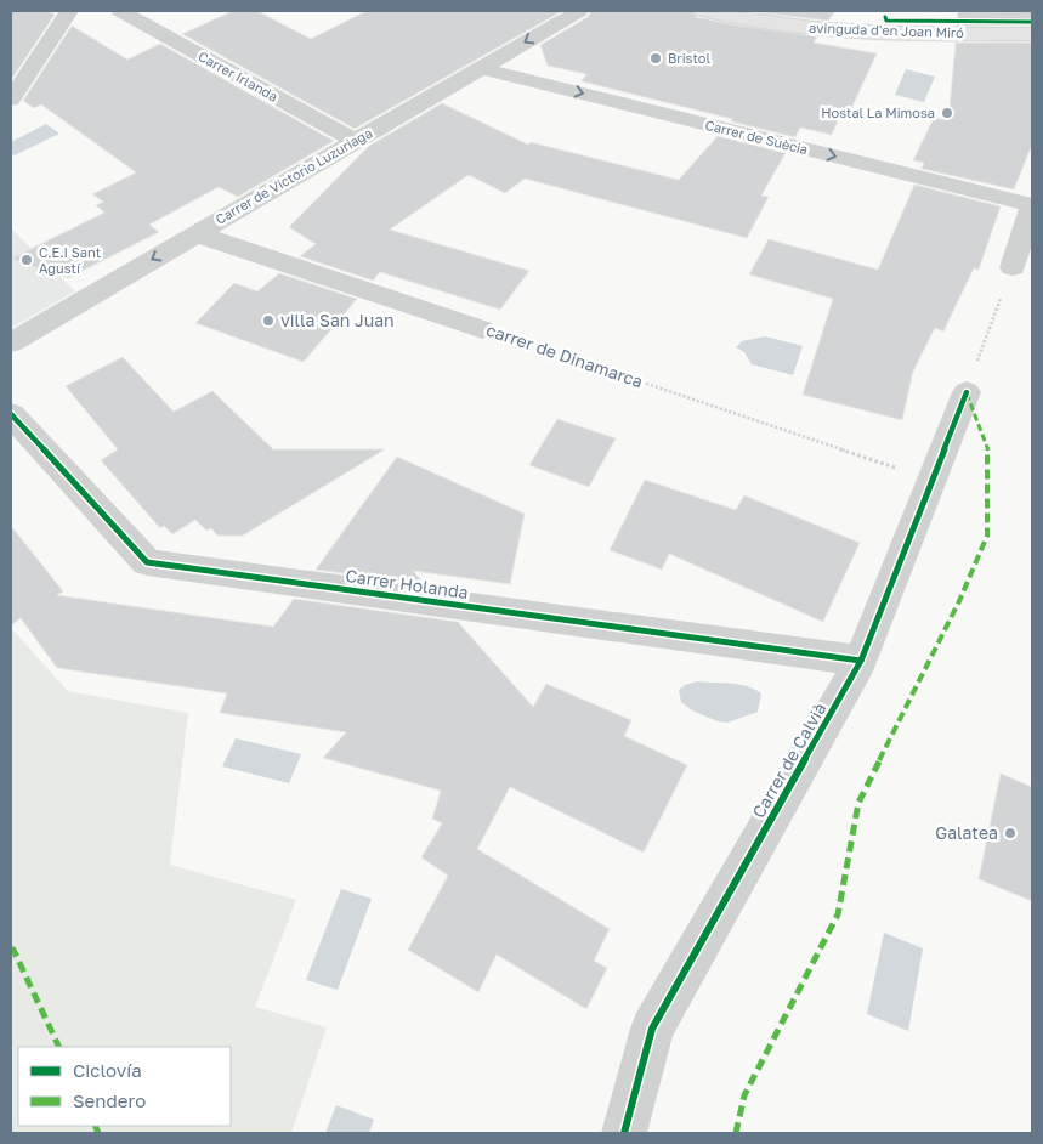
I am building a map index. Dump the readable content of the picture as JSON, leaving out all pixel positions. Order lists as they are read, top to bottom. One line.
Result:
{"streets":{"main road":["avinguda d'en Joan Miró"],"street":["Carrer Irlanda","Carrer de Suècia","Carrer de Victorio Luzuriaga","carrer de Dinamarca","Carrer Holanda","Carrer de Calvià"]},"crossings":[["Carrer Irlanda","Carrer de Victorio Luzuriaga"],["Carrer de Suècia","Carrer de Victorio Luzuriaga"],["Carrer de Victorio Luzuriaga","carrer de Dinamarca"],["carrer de Dinamarca","Carrer de Calvià"],["Carrer Holanda","Carrer de Calvià"]],"one_way":["Carrer de Suècia","Carrer de Victorio Luzuriaga"],"places":["Bristol","Hostal La Mimosa","C.E.I Sant Agustí","villa San Juan","Galatea"],"legend":["Ciclovía","Sendero"]}
